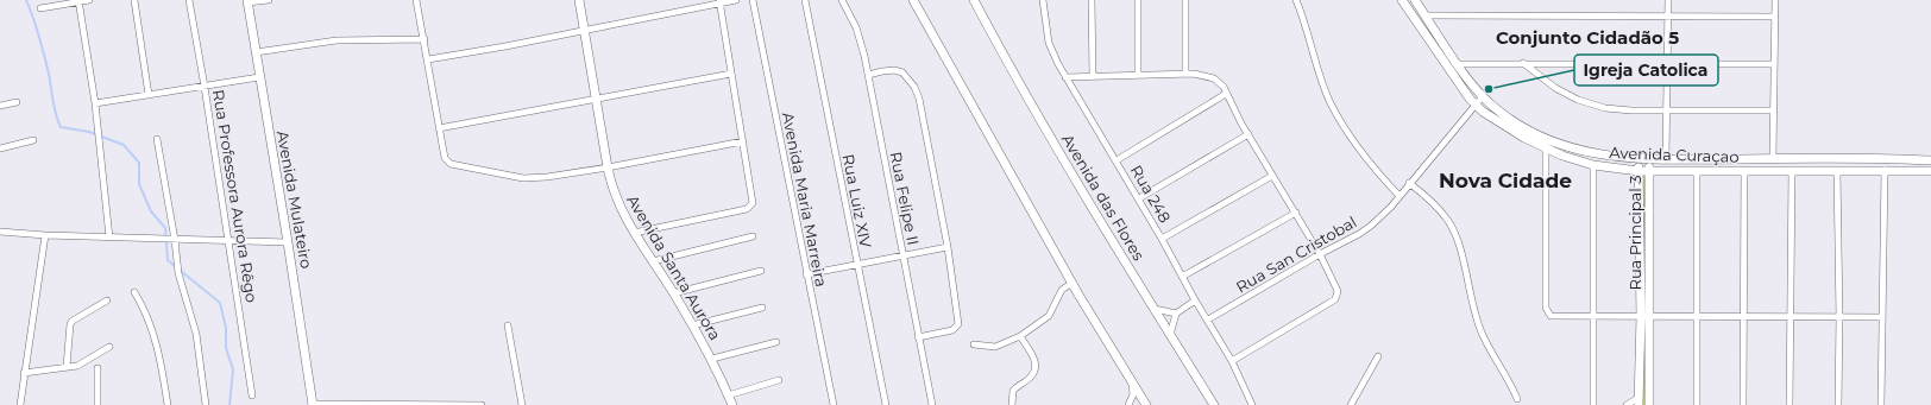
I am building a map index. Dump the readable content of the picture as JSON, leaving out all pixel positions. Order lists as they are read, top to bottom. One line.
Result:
{"streets":{"main road":["Avenida Curaçao","Avenida das Flores","Avenida Mulateiro","Rua Principal 3","Avenida Santa Aurora"],"street":["Rua 248","Rua Professora Aurora Rêgo","Rua Felipe II","Avenida Maria Marreira","Rua Luiz XIV","Rua San Cristobal"]},"crossings":[["Avenida Curaçao","Rua Principal 3"],["Avenida Curaçao","Rua San Cristobal"],["Rua 248","Rua San Cristobal"]],"districts":["Conjunto Cidadão 5","Nova Cidade"],"places":["Igreja Catolica"]}
